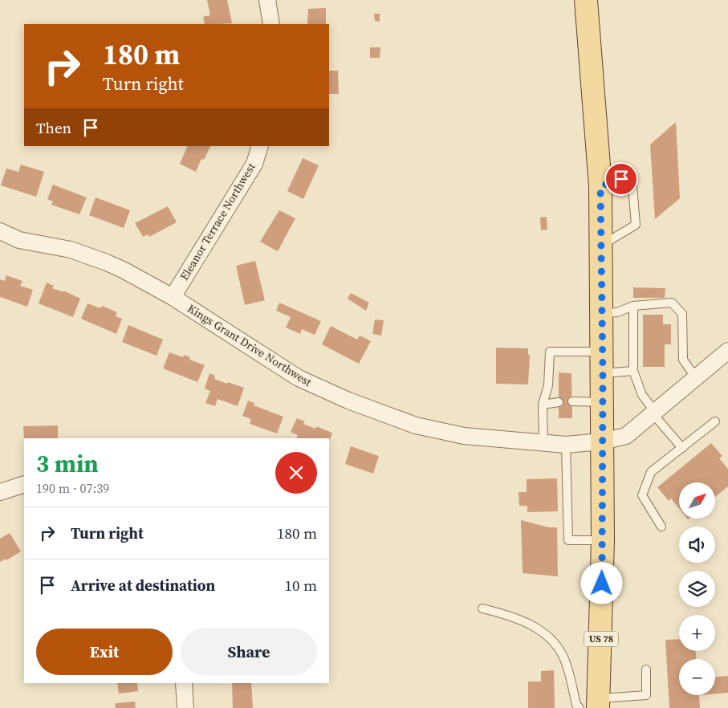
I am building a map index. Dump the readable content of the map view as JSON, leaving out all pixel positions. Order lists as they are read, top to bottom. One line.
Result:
{"streets":{"main road":["US 78"],"street":["Eleanor Terrace Northwest","Kings Grant Drive Northwest"]},"crossings":[["Eleanor Terrace Northwest","Kings Grant Drive Northwest"],["Kings Grant Drive Northwest","US 78"]],"north":"top right","page":{"turn":["180 m","Turn right"],"then":"Then","heading":["3 min","190 m · 07:39"],"map_buttons":["+","−"],"list":[{"name":"Turn right","value":"180 m"},{"name":"Arrive at destination","value":"10 m"}],"buttons":["Exit","Share"]}}
